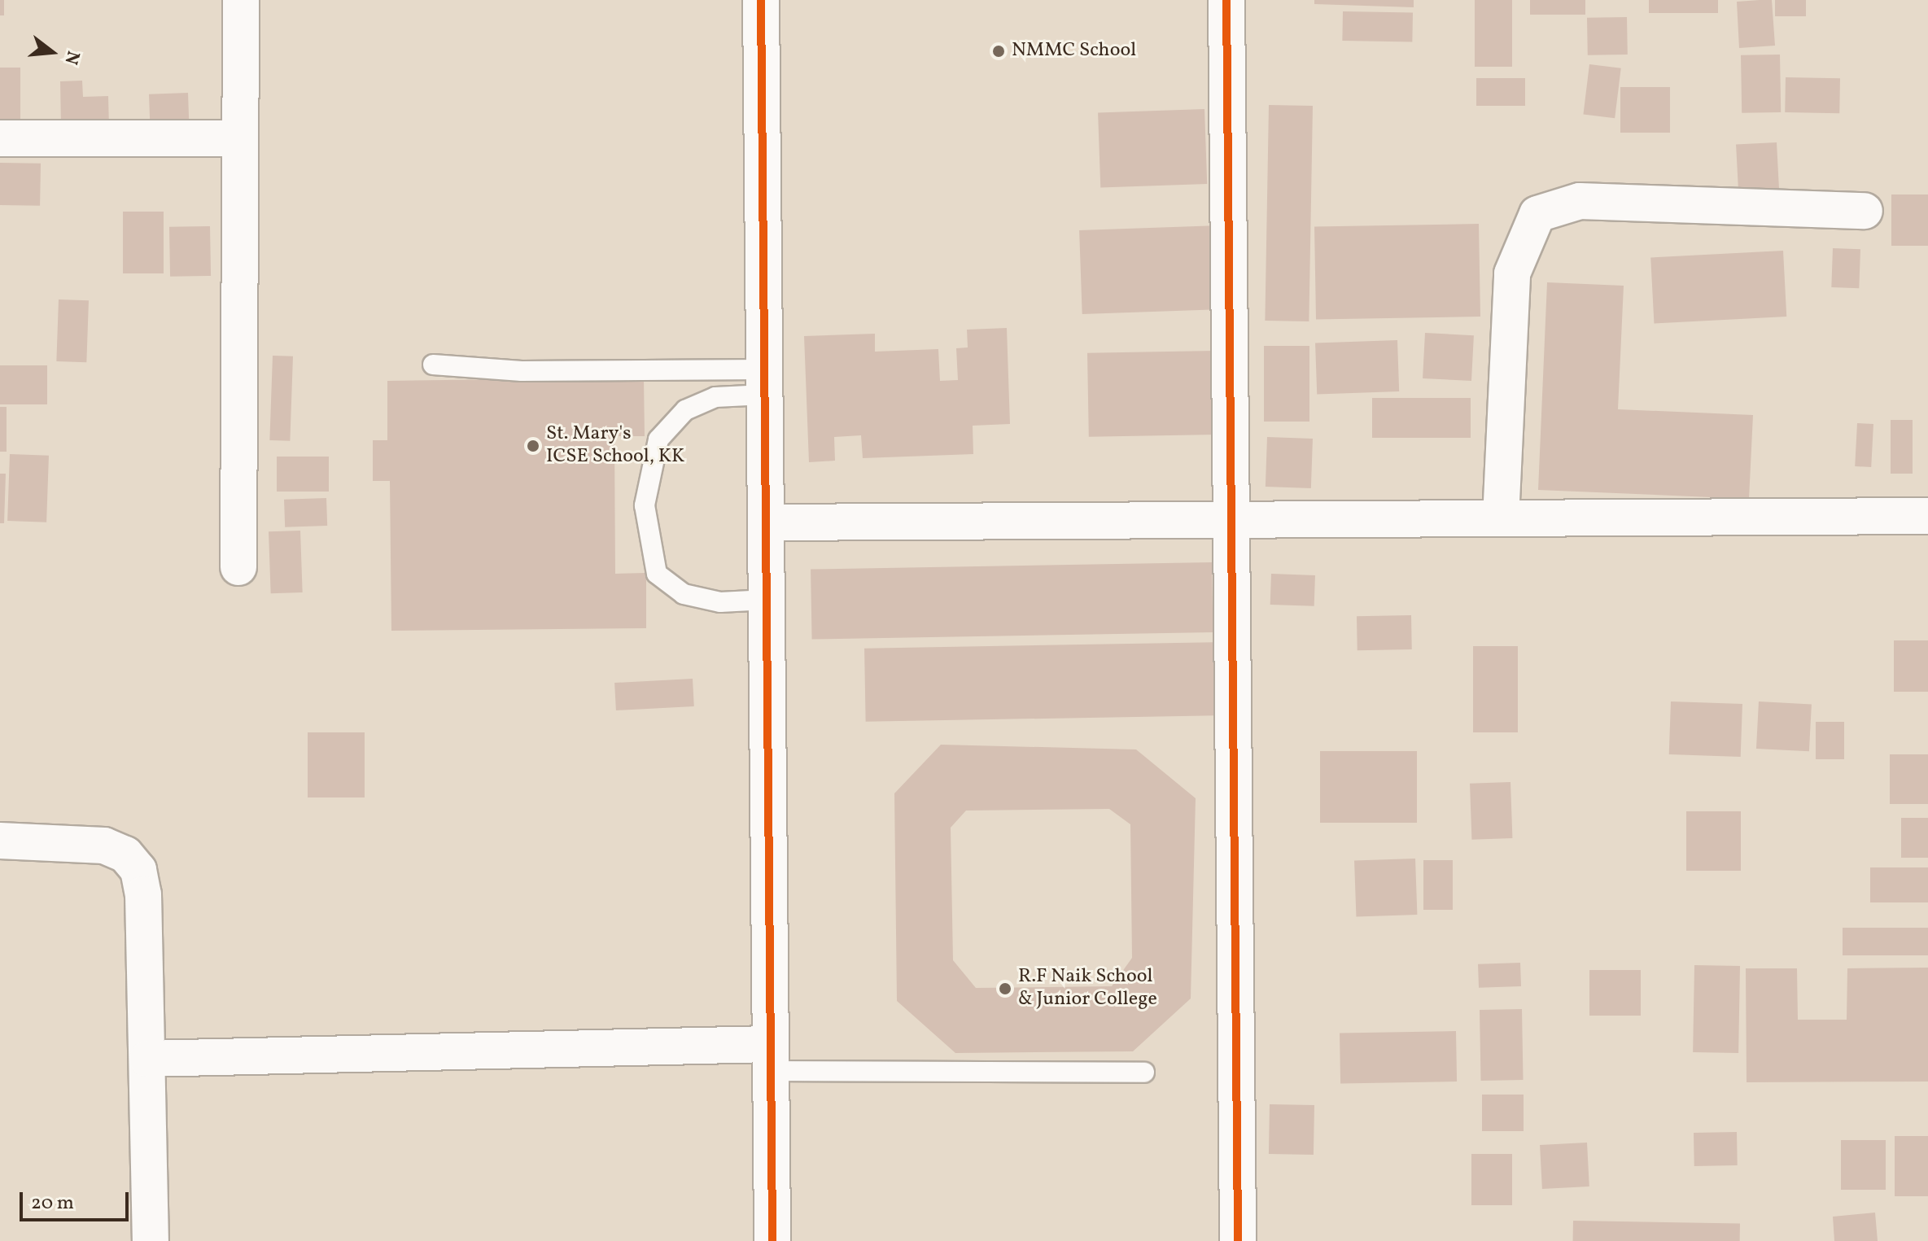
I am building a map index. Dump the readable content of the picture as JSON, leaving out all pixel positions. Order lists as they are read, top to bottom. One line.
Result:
{"places":["NMMC School","St. Mary's ICSE School, KK","R.F Naik School & Junior College"],"scale_bar":"20 m","north":"right"}
